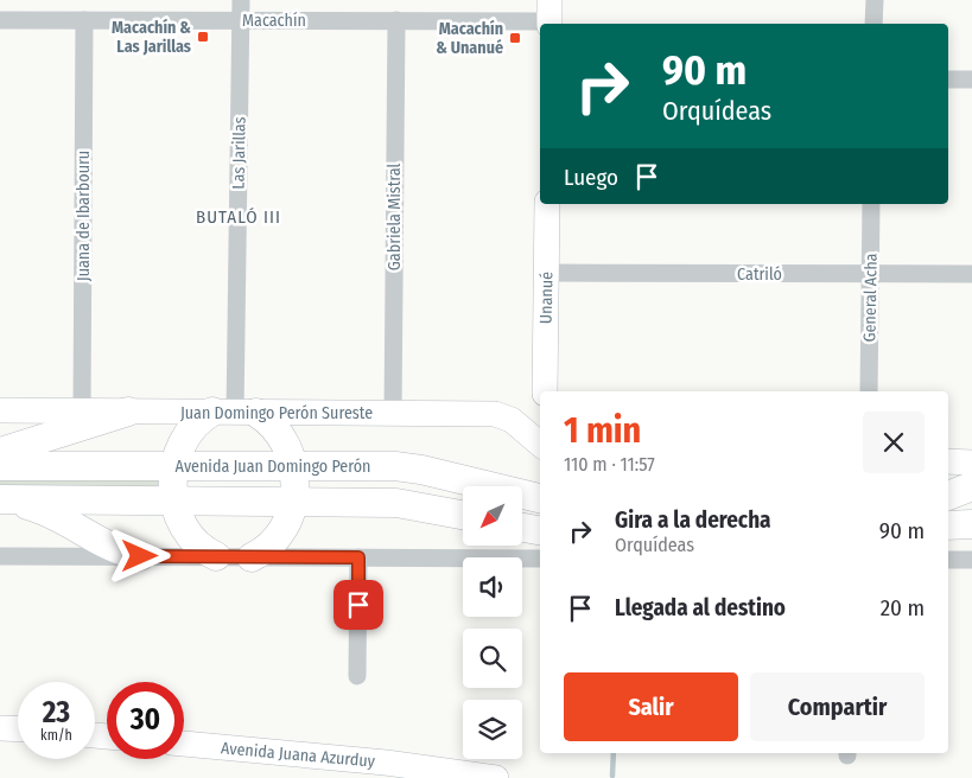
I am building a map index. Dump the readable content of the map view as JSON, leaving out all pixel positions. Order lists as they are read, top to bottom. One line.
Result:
{"streets":{"main road":["Avenida Juan Domingo Perón"],"street":["Macachín","Las Jarillas","Juana de Ibarbouru","Gabriela Mistral","Catriló","Unanué","General Acha","Juan Domingo Perón Sureste","Avenida Juana Azurduy"]},"crossings":[["Macachín","Las Jarillas"],["Macachín","Juana de Ibarbouru"],["Macachín","Gabriela Mistral"],["Las Jarillas","Juan Domingo Perón Sureste"],["Juana de Ibarbouru","Juan Domingo Perón Sureste"],["Gabriela Mistral","Juan Domingo Perón Sureste"],["Catriló","Unanué"],["Catriló","General Acha"]],"districts":["BUTALÓ III"],"places":{"transit":["Macachín & Las Jarillas","Macachín & Unanué"]},"north":"bottom left","page":{"turn":["90 m","Orquídeas"],"then":"Luego","heading":["1 min","110 m · 11:57"],"list":[{"name":"Gira a la derecha","note":"Orquídeas","value":"90 m"},{"name":"Llegada al destino","value":"20 m"}],"buttons":["Salir","Compartir"],"speed":"23 km/h","limit":"30"}}
